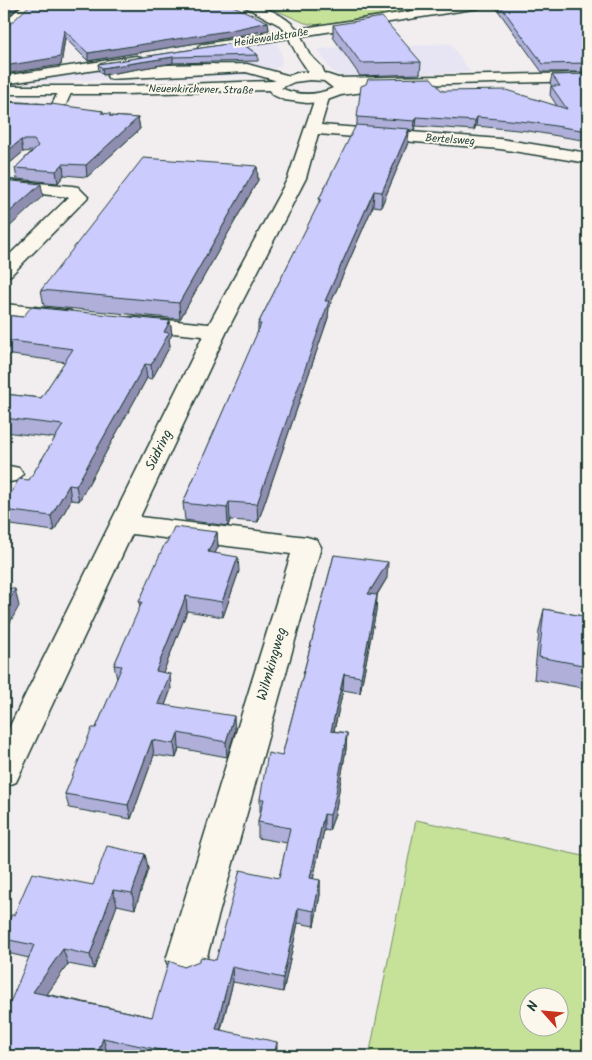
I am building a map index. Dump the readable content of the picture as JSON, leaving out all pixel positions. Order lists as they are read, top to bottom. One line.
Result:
{"streets":{"street":["Heidewaldstraße","Neuenkirchener Straße","Bertelsweg","Südring","Wilmkingweg"]},"crossings":[["Bertelsweg","Südring"],["Südring","Wilmkingweg"]],"north":"top left"}
